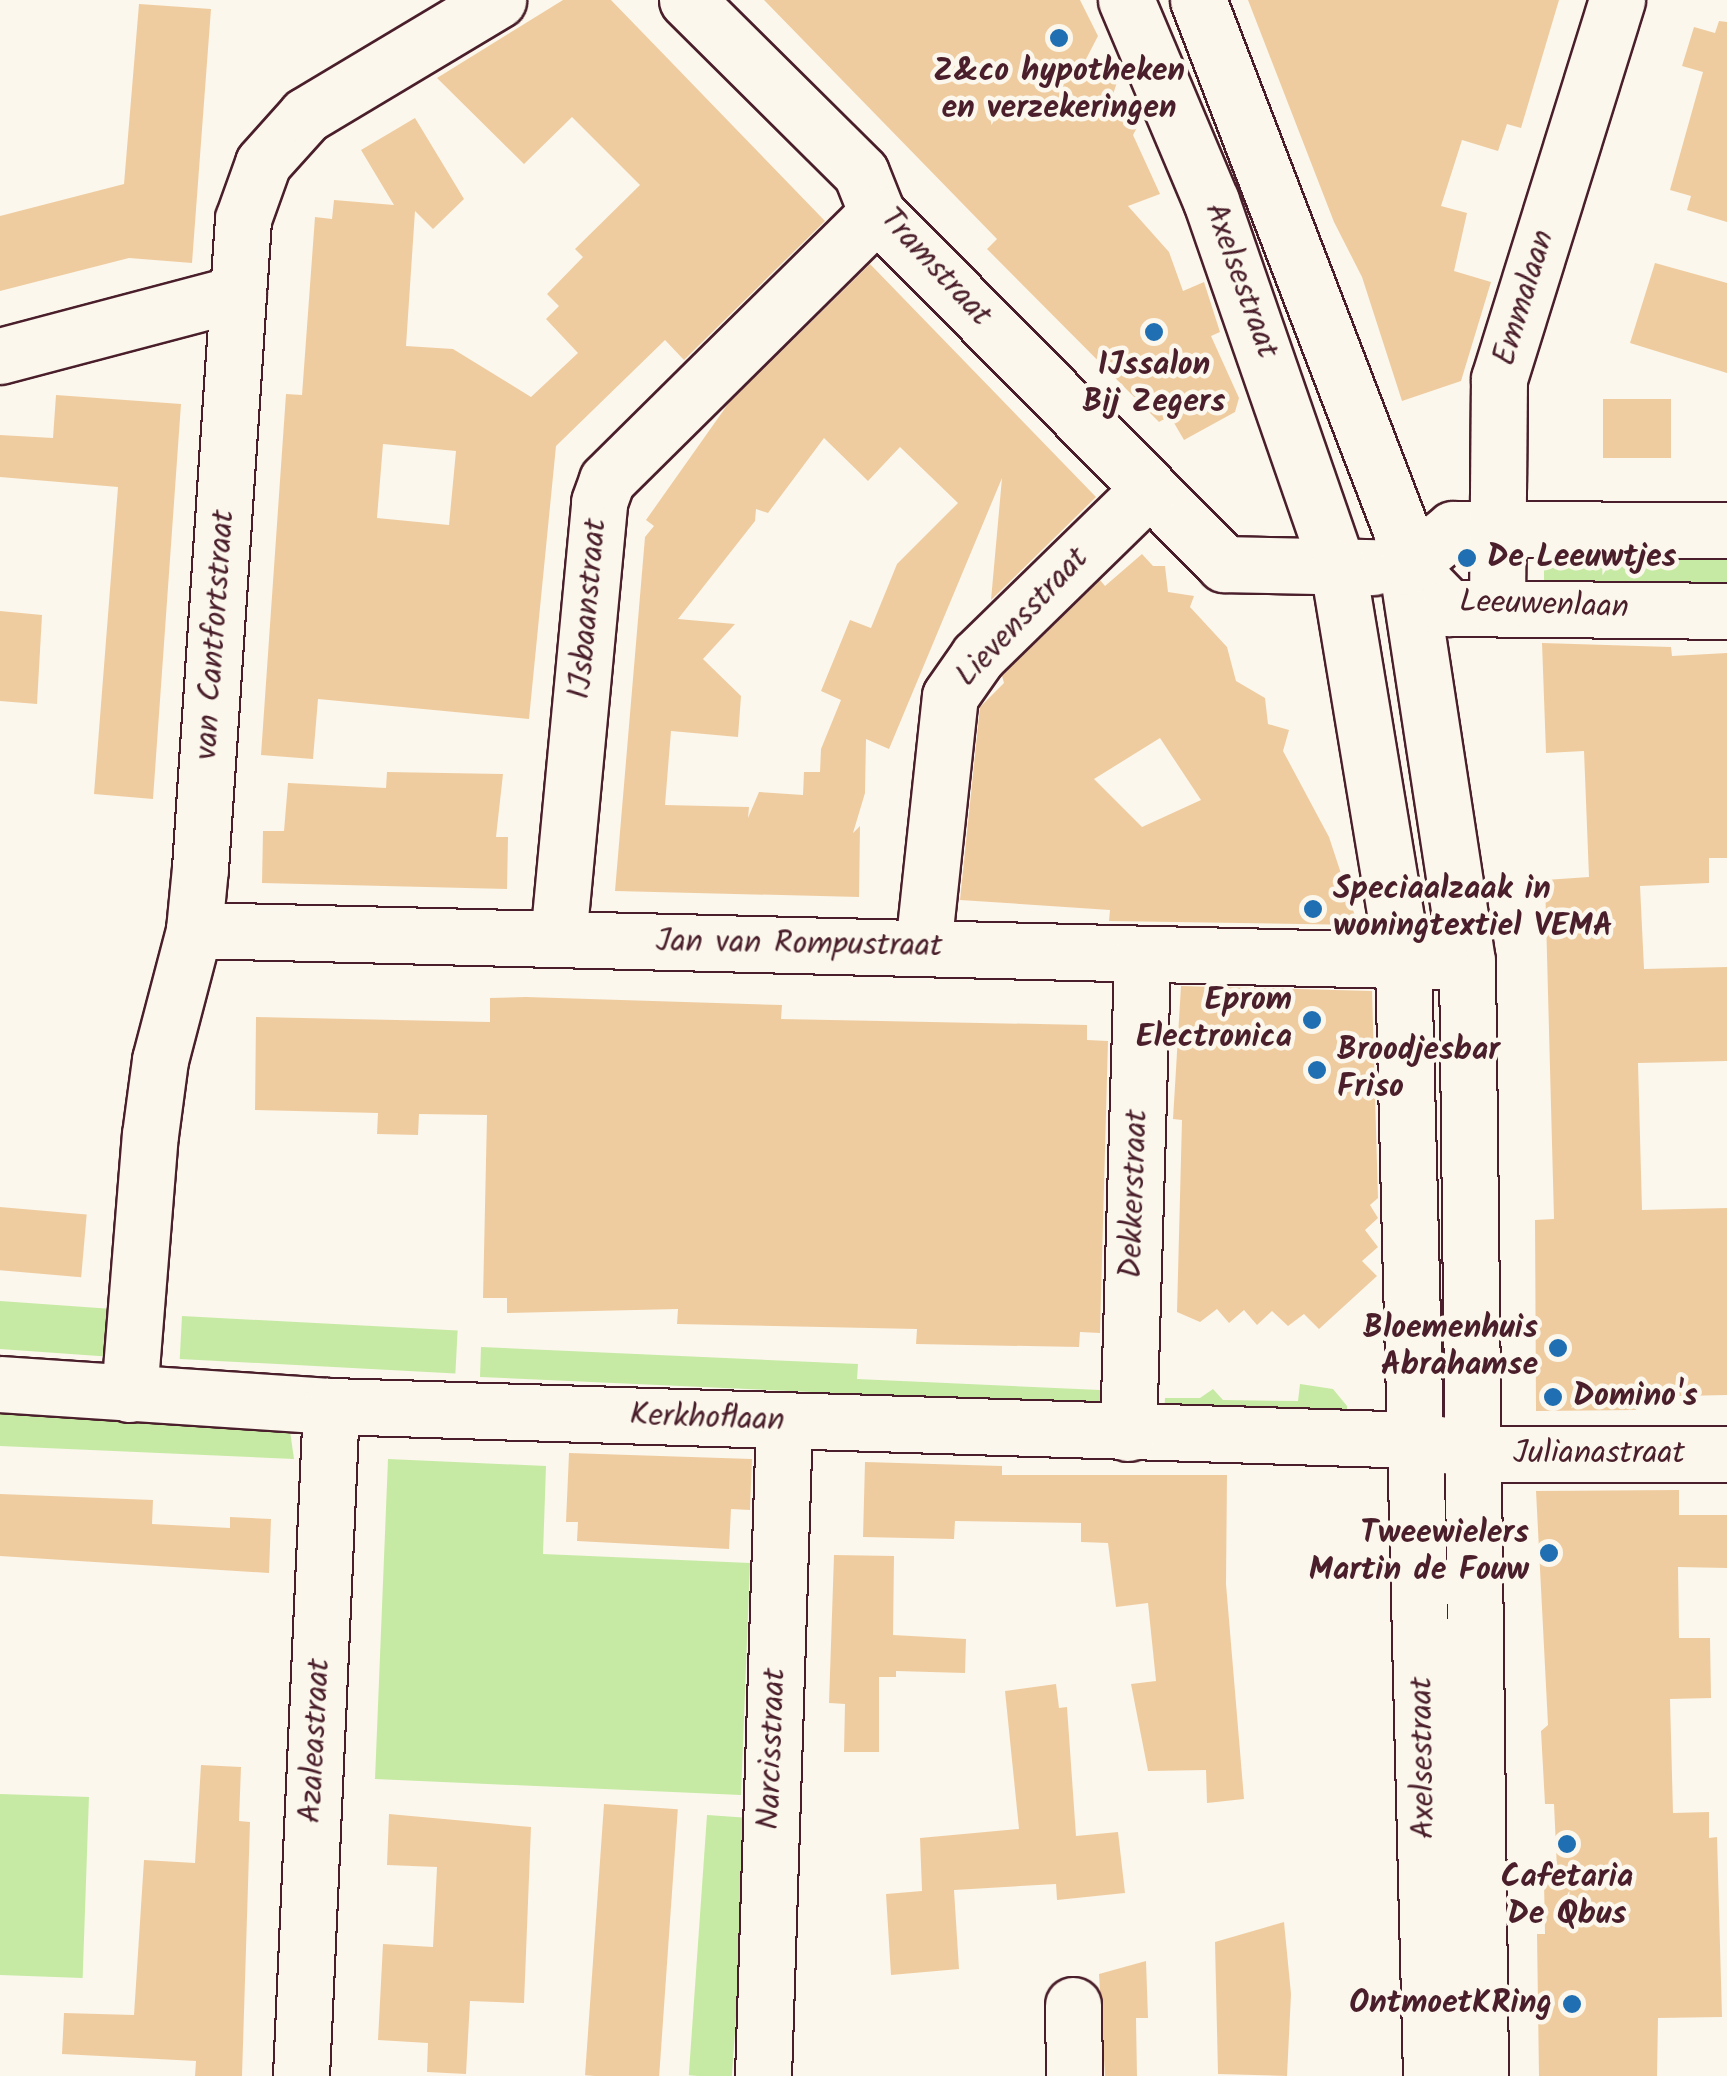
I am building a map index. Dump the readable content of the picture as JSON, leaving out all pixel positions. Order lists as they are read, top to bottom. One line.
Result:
{"streets":{"street":["Tramstraat","Axelsestraat","Emmalaan","Leeuwenlaan","IJsbaanstraat","Lievensstraat","van Cantfortstraat","Jan van Rompustraat","Dekkerstraat","Kerkhoflaan","Julianastraat","Azaleastraat","Narcisstraat"]},"crossings":[["Tramstraat","IJsbaanstraat"],["Tramstraat","Lievensstraat"],["Axelsestraat","Leeuwenlaan"],["Axelsestraat","Jan van Rompustraat"],["Axelsestraat","Kerkhoflaan"],["Axelsestraat","Julianastraat"],["Emmalaan","Leeuwenlaan"],["IJsbaanstraat","Jan van Rompustraat"],["Lievensstraat","Jan van Rompustraat"],["van Cantfortstraat","Jan van Rompustraat"],["van Cantfortstraat","Kerkhoflaan"],["Jan van Rompustraat","Dekkerstraat"],["Dekkerstraat","Kerkhoflaan"],["Kerkhoflaan","Azaleastraat"],["Kerkhoflaan","Narcisstraat"]],"places":["Z&co hypotheken en verzekeringen","IJssalon Bij Zegers","De Leeuwtjes","Speciaalzaak in woningtextiel VEMA","Eprom Electronica","Broodjesbar Friso","Bloemenhuis Abrahamse","Domino's","Tweewielers Martin de Fouw","Cafetaria De Qbus","OntmoetKRing"]}
